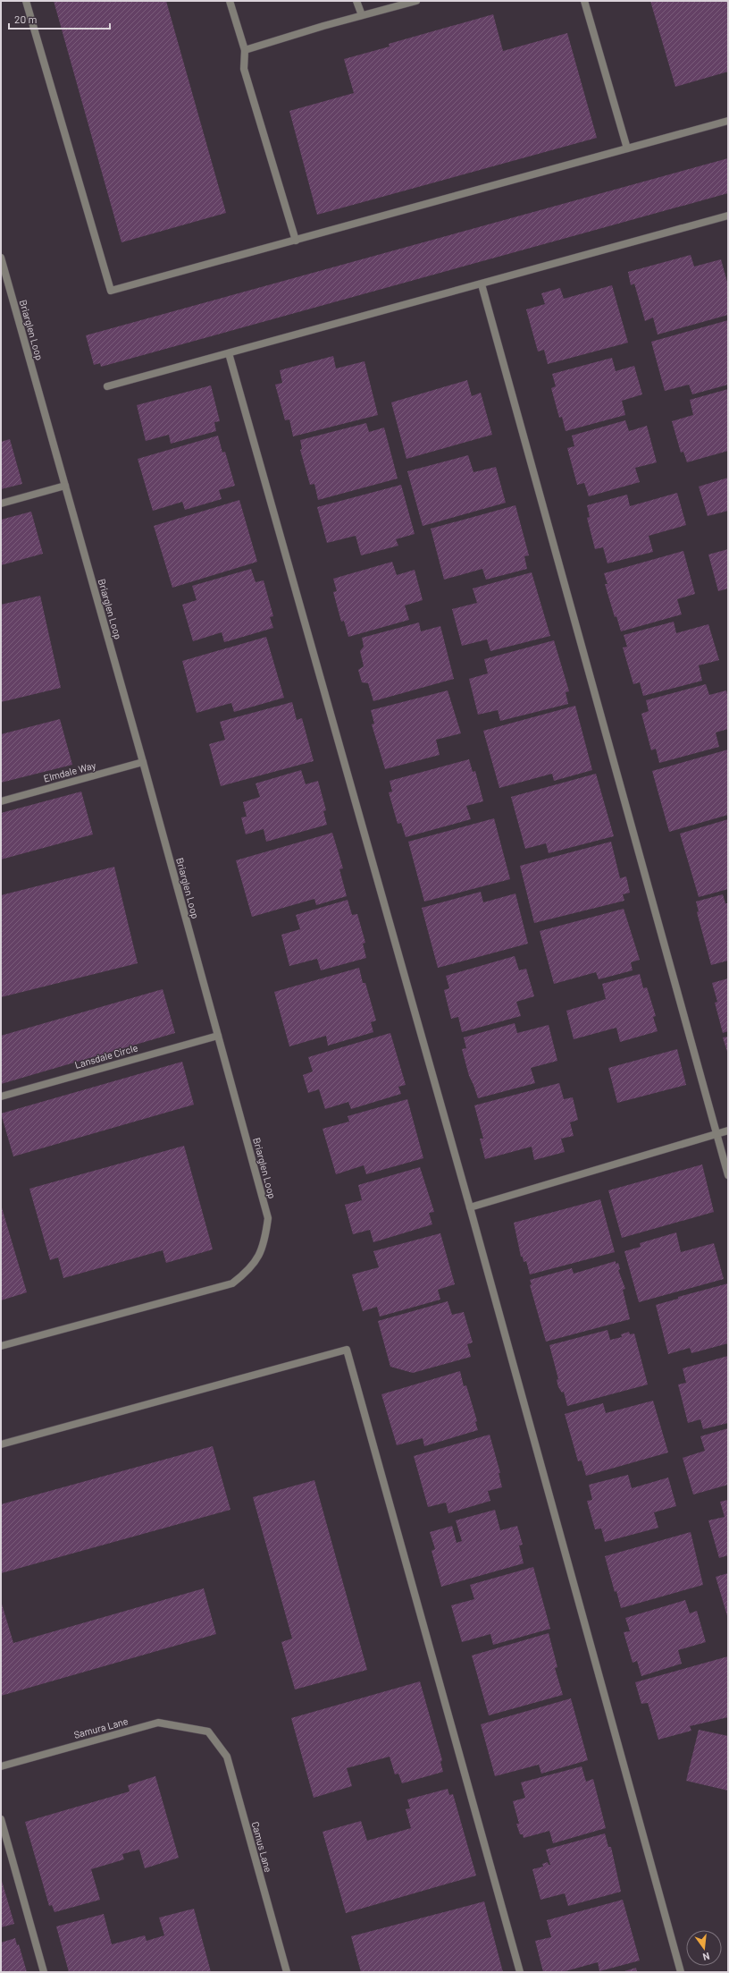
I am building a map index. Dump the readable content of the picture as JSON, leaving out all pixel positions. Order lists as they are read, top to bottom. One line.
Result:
{"streets":{"street":["Briarglen Loop","Elmdale Way","Lansdale Circle","Samura Lane","Camus Lane"]},"crossings":[["Briarglen Loop","Elmdale Way"],["Briarglen Loop","Lansdale Circle"],["Samura Lane","Camus Lane"]],"scale_bar":"20 m","north":"bottom"}
